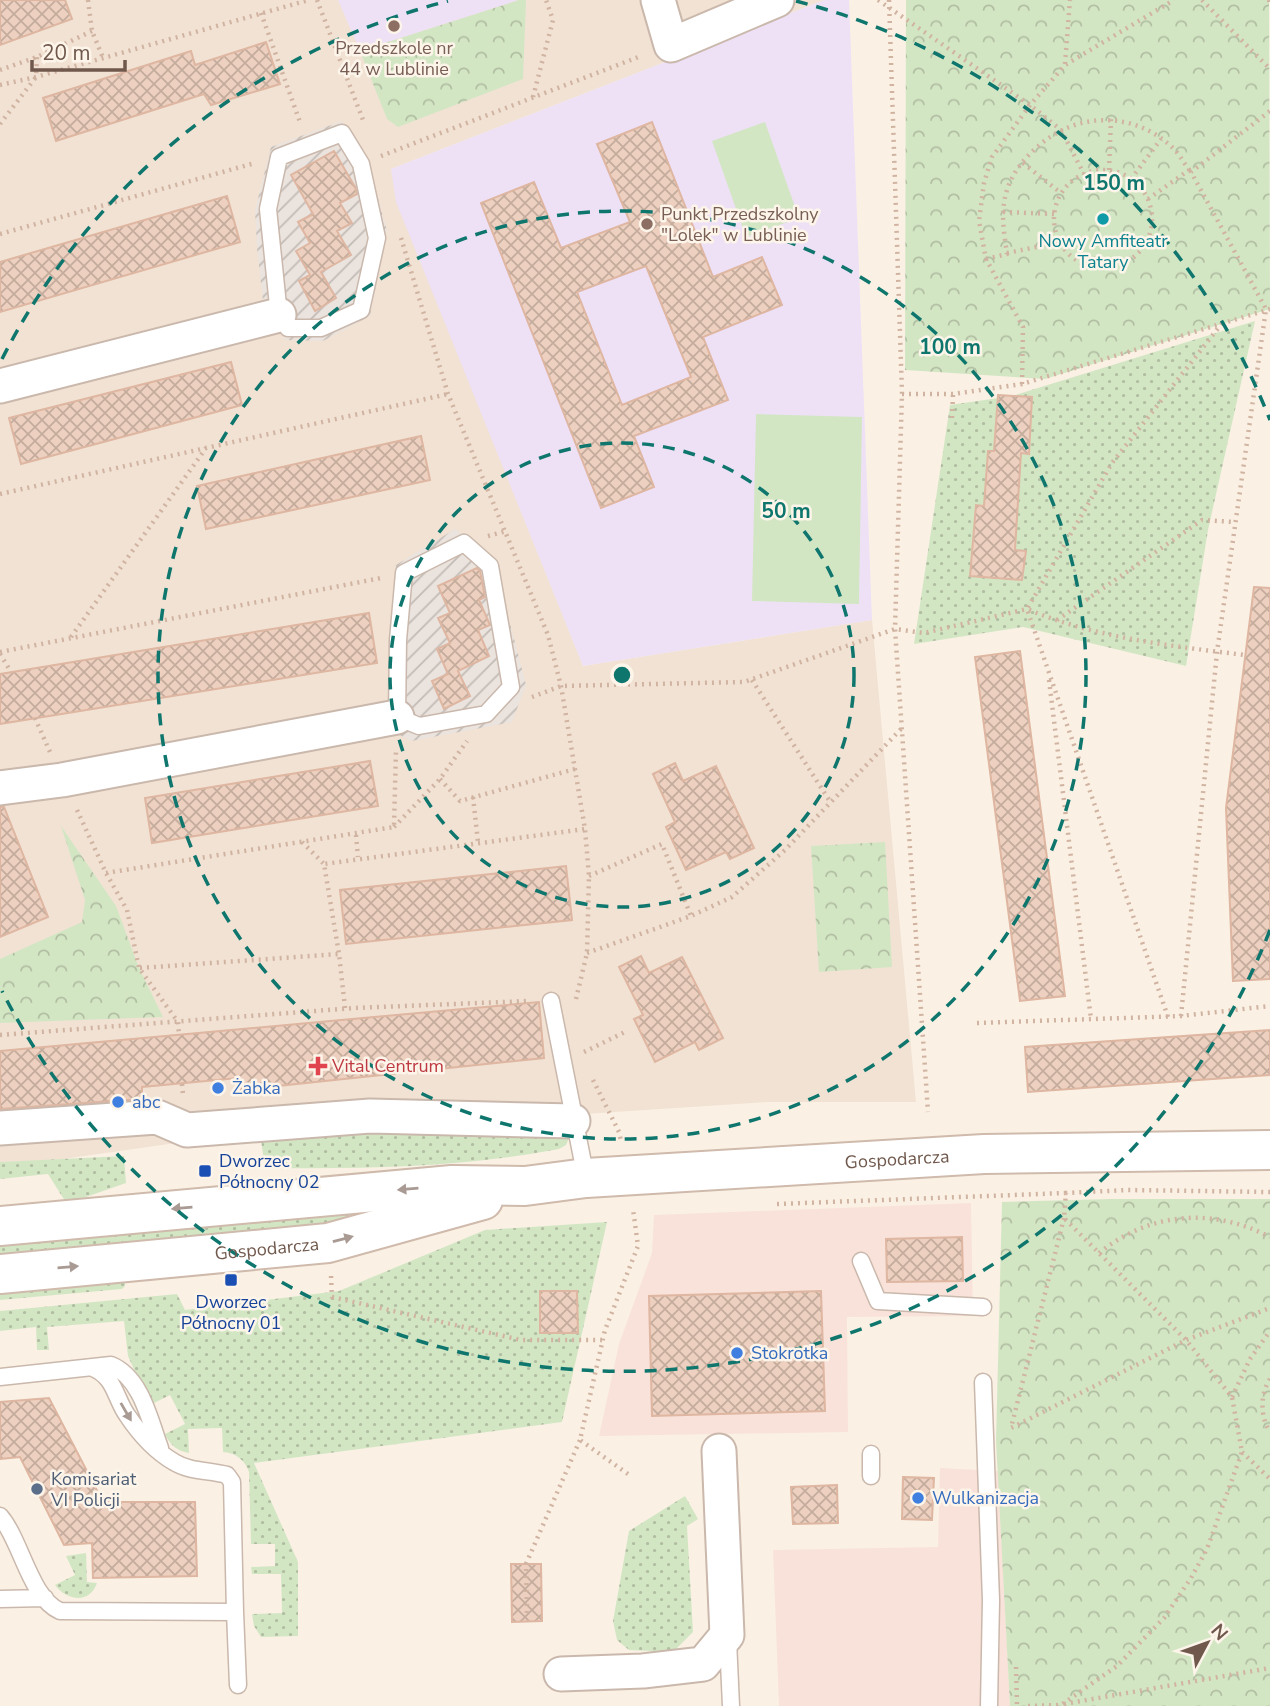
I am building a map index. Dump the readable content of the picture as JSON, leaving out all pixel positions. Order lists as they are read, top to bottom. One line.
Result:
{"streets":{"street":["Gospodarcza"]},"places":{"other":["Przedszkole nr 44 w Lublinie","Nowy Amfiteatr Tatary","Punkt Przedszkolny \"Lolek\" w Lublinie","Żabka","abc","Stokrotka","Komisariat VI Policji","Wulkanizacja"],"health":["Vital Centrum"],"transit":["Dworzec Północny 02","Dworzec Północny 01"]},"scale_bar":"20 m","north":"top right","rings":["150 m","100 m","50 m"]}
